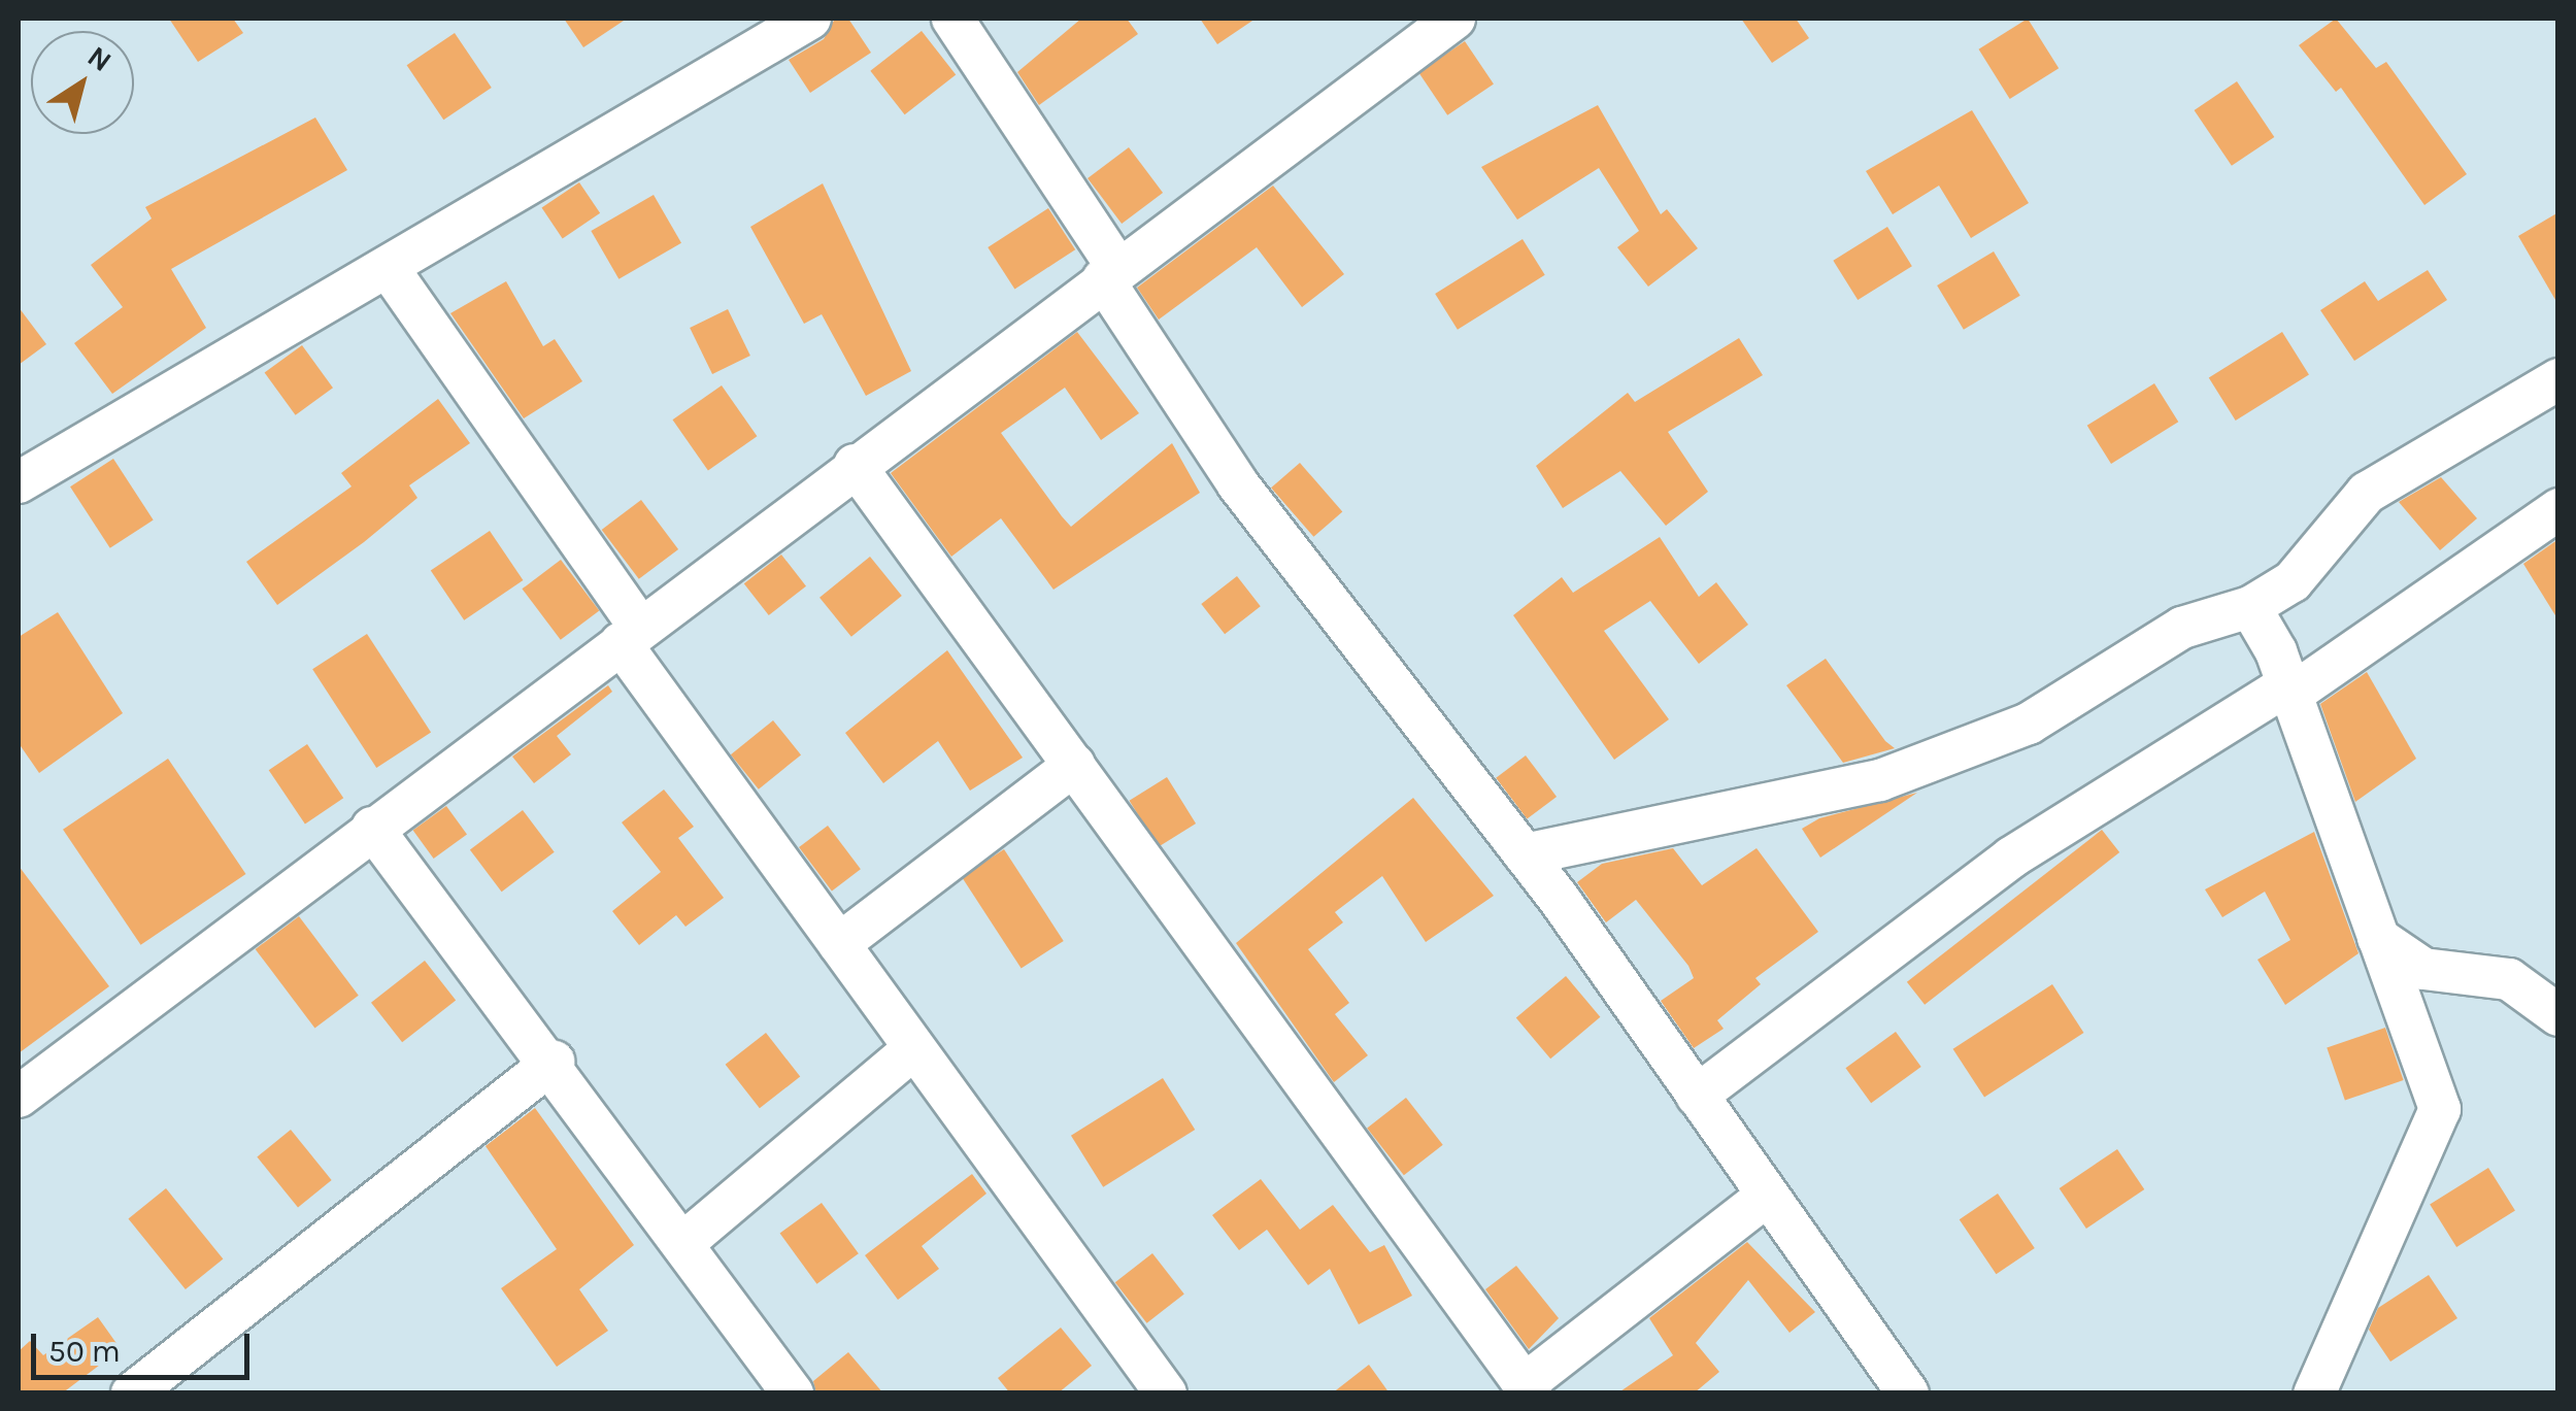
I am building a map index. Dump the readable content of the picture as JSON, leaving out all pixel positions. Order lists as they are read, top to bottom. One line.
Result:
{"scale_bar":"50 m","north":"top right"}
